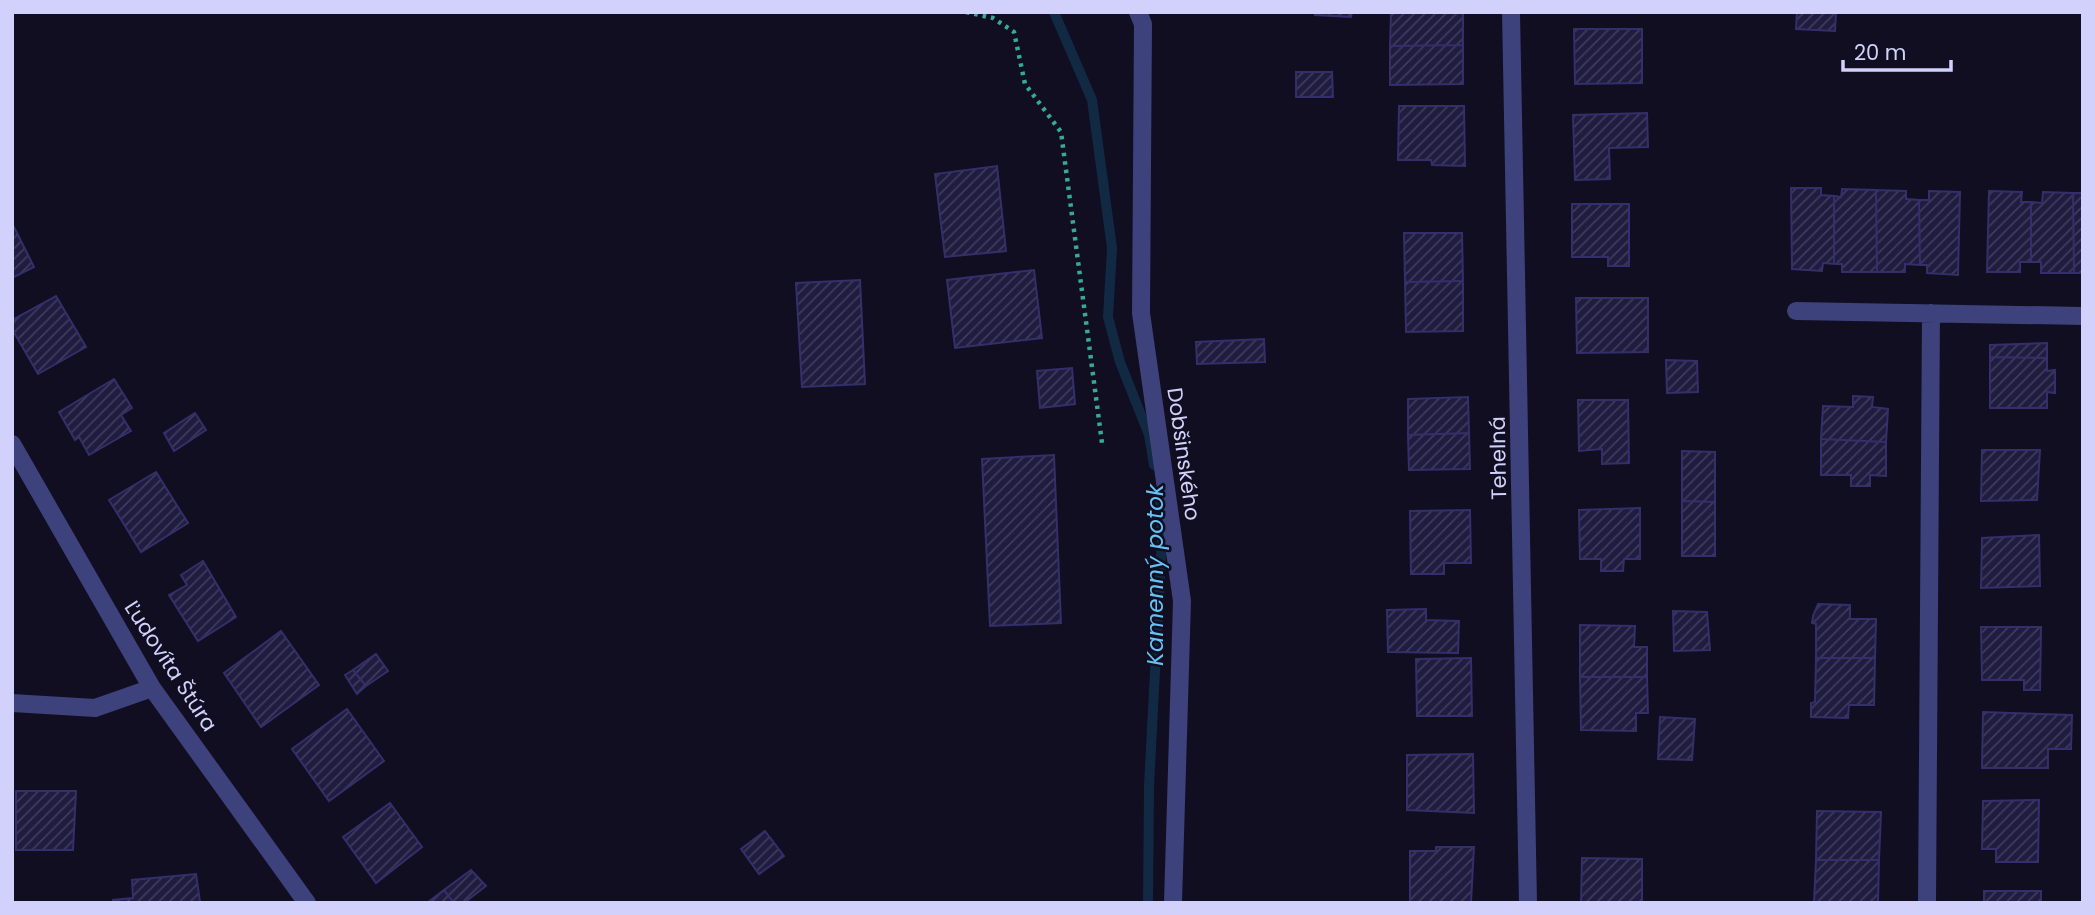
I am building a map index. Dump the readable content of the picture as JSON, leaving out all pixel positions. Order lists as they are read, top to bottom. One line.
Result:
{"streets":{"street":["Dobšinského","Tehelná","Ľudovíta Štúra"]},"water":["Kamenný potok"],"scale_bar":"20 m"}
